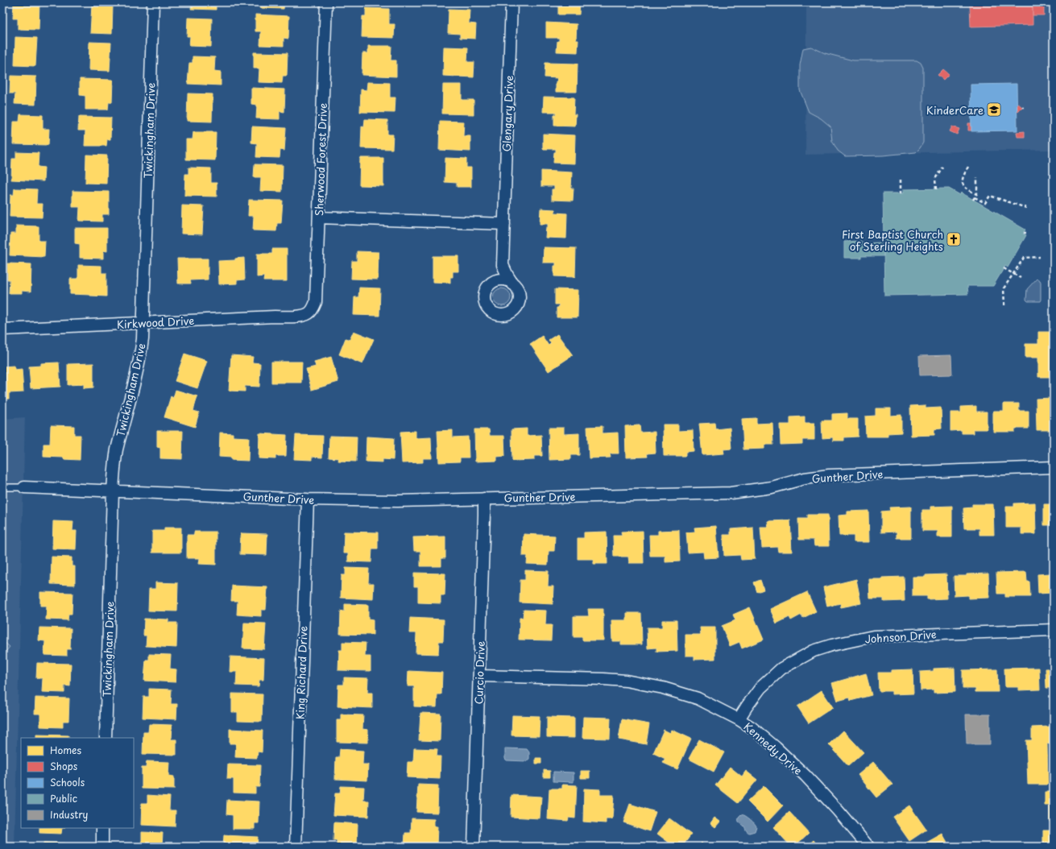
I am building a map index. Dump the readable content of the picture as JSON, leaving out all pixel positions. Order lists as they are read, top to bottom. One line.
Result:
{"streets":{"street":["Glengary Drive","Twickingham Drive","Sherwood Forest Drive","Kirkwood Drive","Gunther Drive","Johnson Drive","King Richard Drive","Curcio Drive","Kennedy Drive"]},"crossings":[["Twickingham Drive","Kirkwood Drive"],["Twickingham Drive","Gunther Drive"],["Sherwood Forest Drive","Kirkwood Drive"],["Gunther Drive","King Richard Drive"],["Gunther Drive","Curcio Drive"],["Johnson Drive","Kennedy Drive"],["Curcio Drive","Kennedy Drive"]],"places":{"school or university":["KinderCare"],"church":["First Baptist Church of Sterling Heights"]},"legend":["Homes","Shops","Schools","Public","Industry"]}
